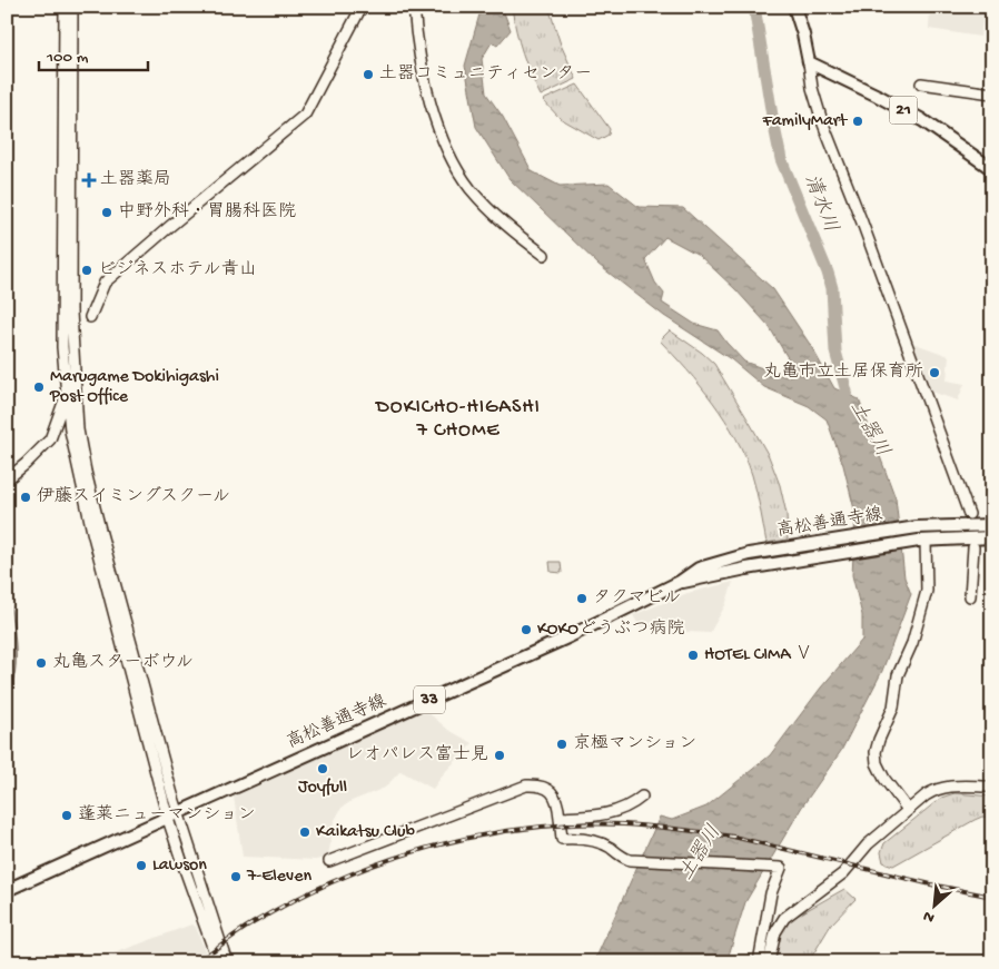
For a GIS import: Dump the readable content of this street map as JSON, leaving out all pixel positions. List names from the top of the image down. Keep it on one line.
{"streets":{"main road":["21","高松善通寺線","33"]},"districts":["DOKICHO-HIGASHI 7 CHOME"],"water":["清水川","土器川"],"places":{"other":["土器コミュニティセンター","FamilyMart","中野外科・胃腸科医院","ビジネスホテル青山","丸亀市立土居保育所","Marugame Dokihigashi Post Office","伊藤スイミングスクール","タクマビル","KOKOどうぶつ病院","HOTEL CIMA Ⅴ","丸亀スターボウル","京極マンション","レオパレス富士見","Joyfull","蓬莱ニューマンション","Kaikatsu Club","Lawson","7-Eleven"],"health":["土器薬局"]},"scale_bar":"100 m","north":"bottom left"}
